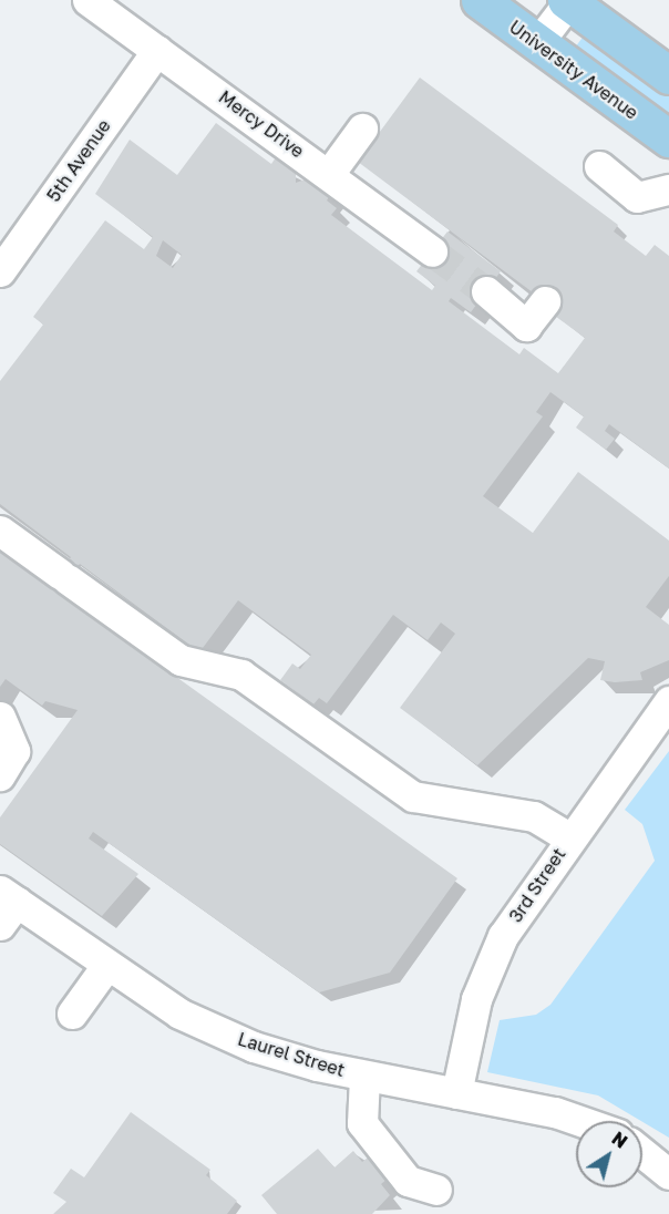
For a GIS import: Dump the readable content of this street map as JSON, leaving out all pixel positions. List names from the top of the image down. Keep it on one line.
{"streets":{"main road":["University Avenue"],"street":["Mercy Drive","5th Avenue","3rd Street","Laurel Street"]},"crossings":[["Mercy Drive","5th Avenue"],["3rd Street","Laurel Street"]],"north":"top right"}
